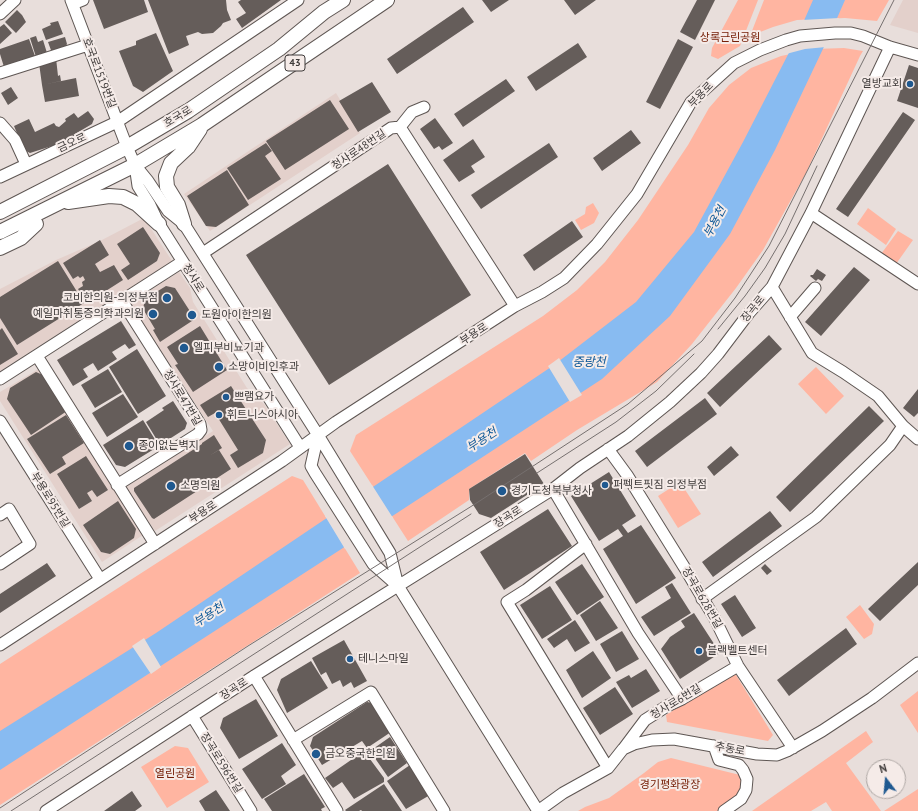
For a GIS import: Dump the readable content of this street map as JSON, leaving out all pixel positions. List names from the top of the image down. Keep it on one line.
{"streets":{"main road":["43","호국로"],"street":["호국로1519번길","부용로","금오로","청사로48번길","청사로","장곡로","청사로47번길","부용로95번길","장곡로628번길","청사로6번길","추동로","장곡로596번길"]},"crossings":[["호국로1519번길","호국로"],["호국로1519번길","금오로"],["호국로1519번길","청사로"],["부용로","청사로48번길"],["부용로","청사로"],["부용로","장곡로"],["부용로","부용로95번길"],["호국로","청사로"],["청사로48번길","청사로"],["청사로","장곡로"],["장곡로","장곡로628번길"],["장곡로","장곡로596번길"],["장곡로628번길","청사로6번길"],["장곡로628번길","추동로"],["청사로6번길","추동로"]],"water":["부용천","중랑천"],"parks":["상록근린공원","열린공원","경기평화광장"],"places":["열방교회","코비한의원-의정부점","예일마취통증의학과의원","도원아이한의원","엘피부비뇨기과","소망이비인후과","쁘램요가","휘트니스아시아","종이없는벽지","퍼펙트핏짐 의정부점","소명의원","경기도청북부청사","블랙벨트센터","테니스마일","금오중국한의원"],"north":"top"}
